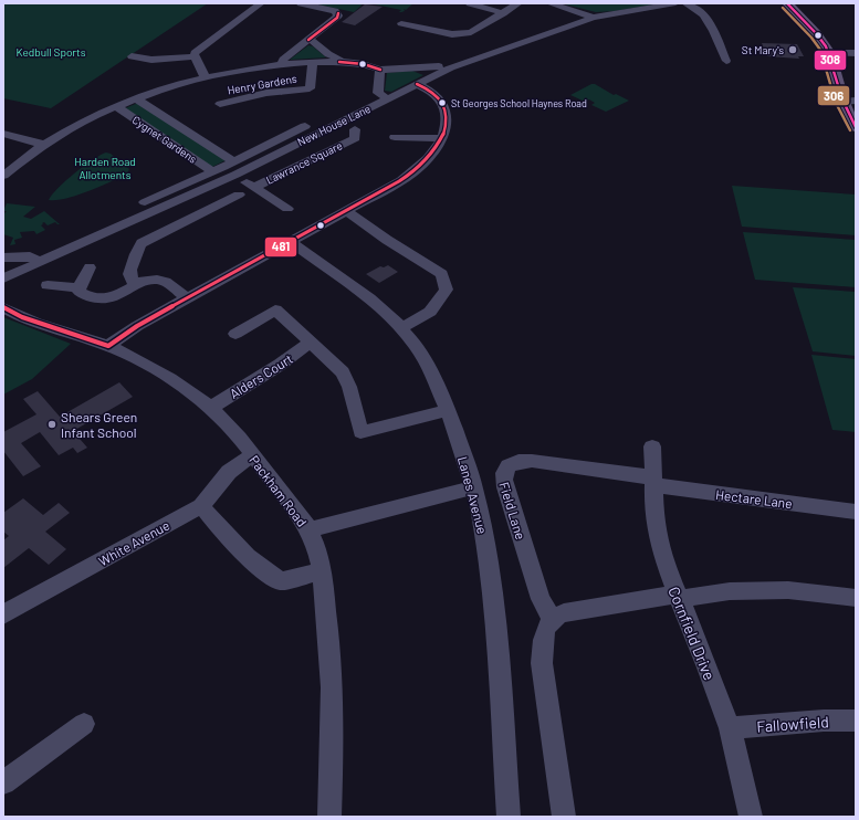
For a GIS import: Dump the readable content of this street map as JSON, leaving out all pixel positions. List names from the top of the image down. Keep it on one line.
{"streets":{"street":["Henry Gardens","New House Lane","Cygnet Gardens","Lawrance Square","Alders Court","Packham Road","Lanes Avenue","Hectare Lane","Field Lane","White Avenue","Cornfield Drive","Fallowfield"]},"crossings":[["New House Lane","Cygnet Gardens"],["New House Lane","Lawrance Square"],["Alders Court","Packham Road"],["Packham Road","White Avenue"],["Hectare Lane","Field Lane"],["Hectare Lane","Cornfield Drive"],["Field Lane","Cornfield Drive"],["Cornfield Drive","Fallowfield"]],"parks":["Kedbull Sports","Harden Road Allotments"],"places":["St Mary's","St Georges School Haynes Road","Shears Green Infant School"],"lines":["transit line 308","transit line 306","transit line 481"]}
